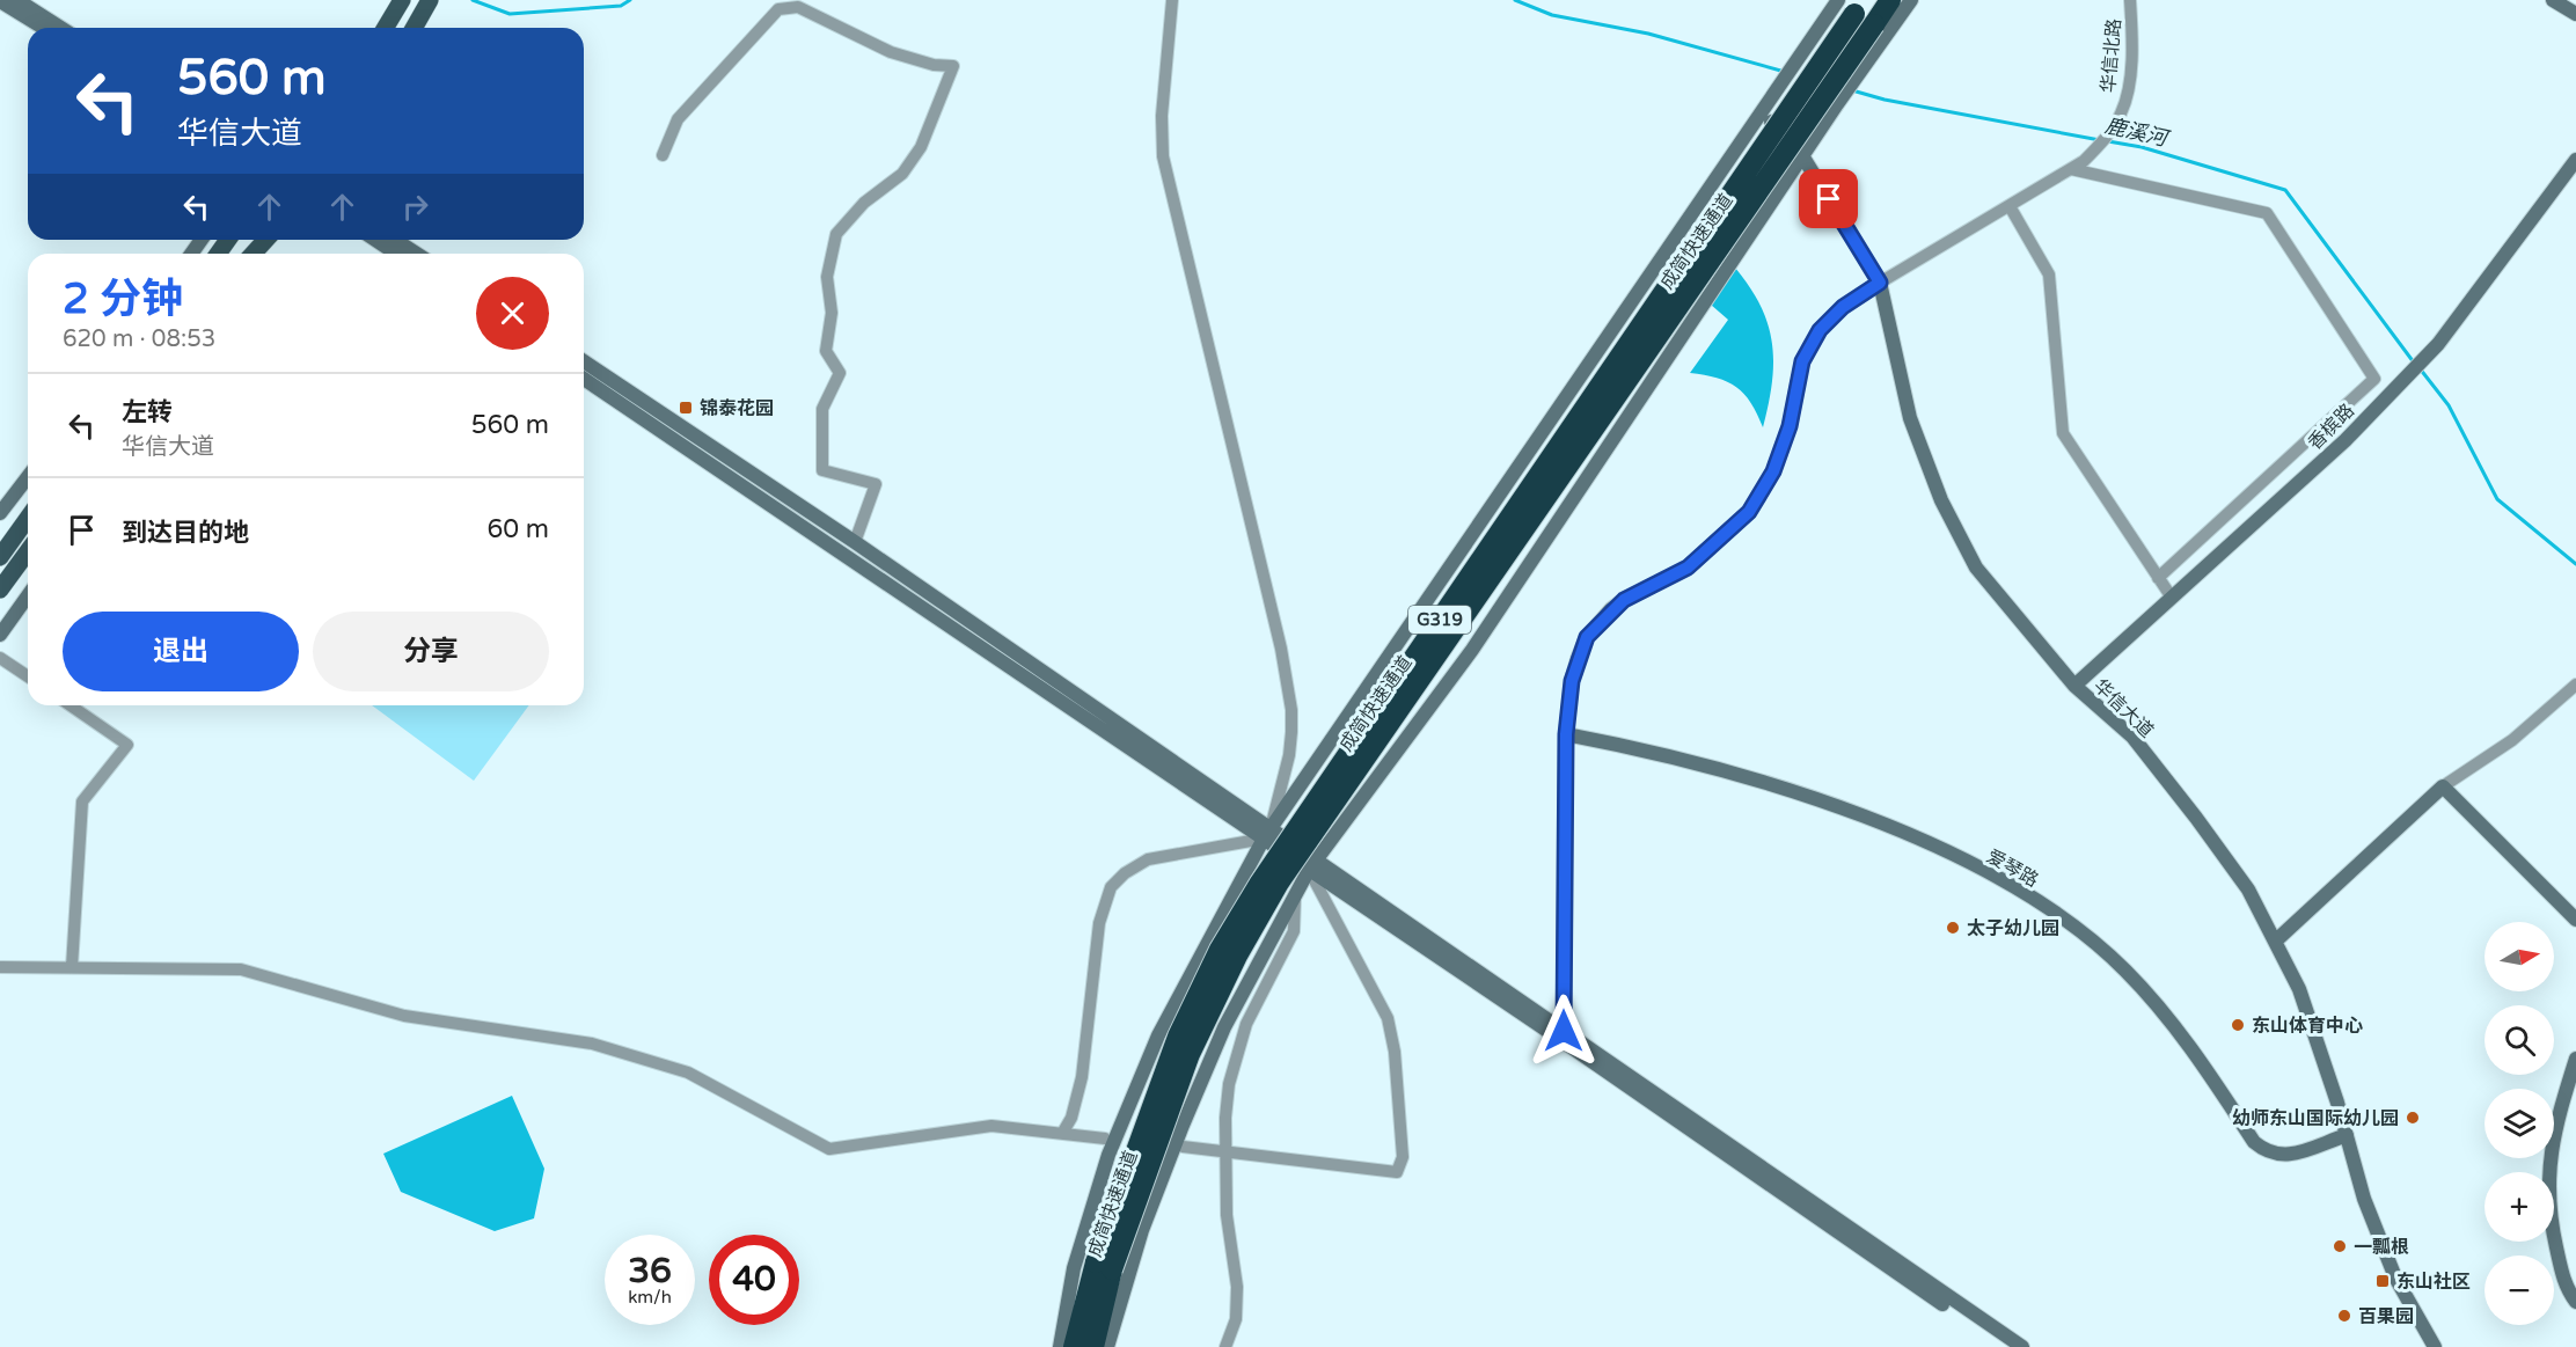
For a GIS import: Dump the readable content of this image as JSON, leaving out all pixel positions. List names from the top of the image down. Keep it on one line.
{"streets":{"highway":["成简快速通道","G319"],"street":["华信北路","香槟路","华信大道","爱琴路"]},"crossings":[["香槟路","华信大道"],["华信大道","爱琴路"]],"water":["鹿溪河"],"places":{"transit":["锦泰花园","东山社区"],"other":["太子幼儿园","东山体育中心","幼师东山国际幼儿园","一瓢根","百果园"]},"north":"right","page":{"turn":["560 m","华信大道"],"heading":["2 分钟","620 m · 08:53"],"list":[{"name":"左转","note":"华信大道","value":"560 m"},{"name":"到达目的地","value":"60 m"}],"buttons":["退出","分享"],"map_buttons":["+","−"],"speed":"36 km/h","limit":"40"}}
